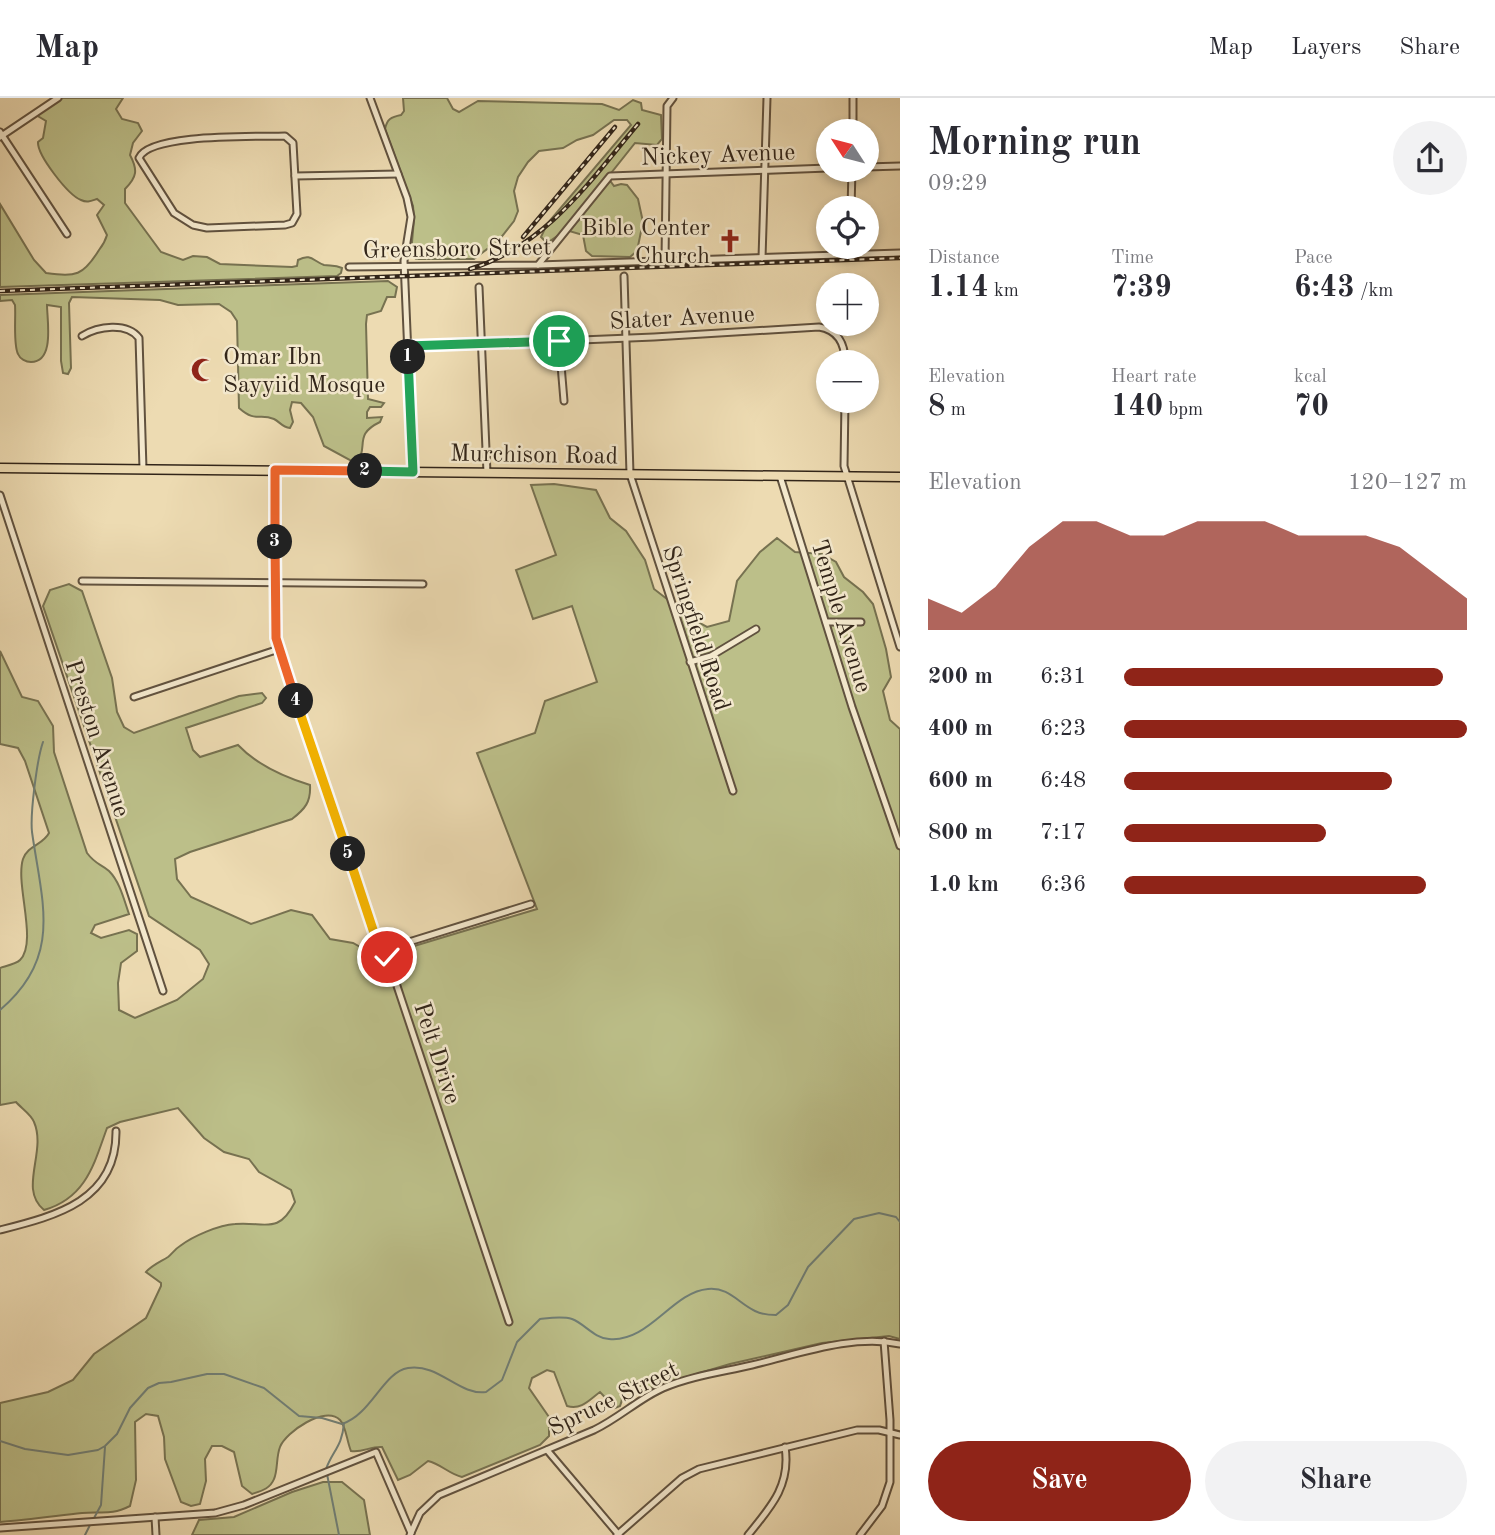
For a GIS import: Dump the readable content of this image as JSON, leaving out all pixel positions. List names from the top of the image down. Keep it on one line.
{"streets":{"main road":["Murchison Road"],"street":["Nickey Avenue","Greensboro Street","Slater Avenue","Temple Avenue","Springfield Road","Preston Avenue","Pelt Drive","Spruce Street"]},"crossings":[["Nickey Avenue","Greensboro Street"],["Slater Avenue","Springfield Road"],["Murchison Road","Temple Avenue"],["Murchison Road","Springfield Road"],["Murchison Road","Pelt Drive"]],"places":{"church":["Bible Center Church"],"mosque":["Omar Ibn Sayyiid Mosque"]},"north":"top left","page":{"header":"Map","nav":["Map","Layers","Share"],"heading":["Morning run","09:29"],"map_buttons":["+","−"],"stats":[["Distance","1.14 km"],["Time","7:39"],["Pace","6:43 /km"],["Elevation","8 m"],["Heart rate","140 bpm"],["kcal","70"]],"pins":["1","2","3","4","5"],"chart":["Elevation","120–127 m"],"list":[{"name":"200 m","note":"6:31"},{"name":"400 m","note":"6:23"},{"name":"600 m","note":"6:48"},{"name":"800 m","note":"7:17"},{"name":"1.0 km","note":"6:36"}],"buttons":["Save","Share"]}}
